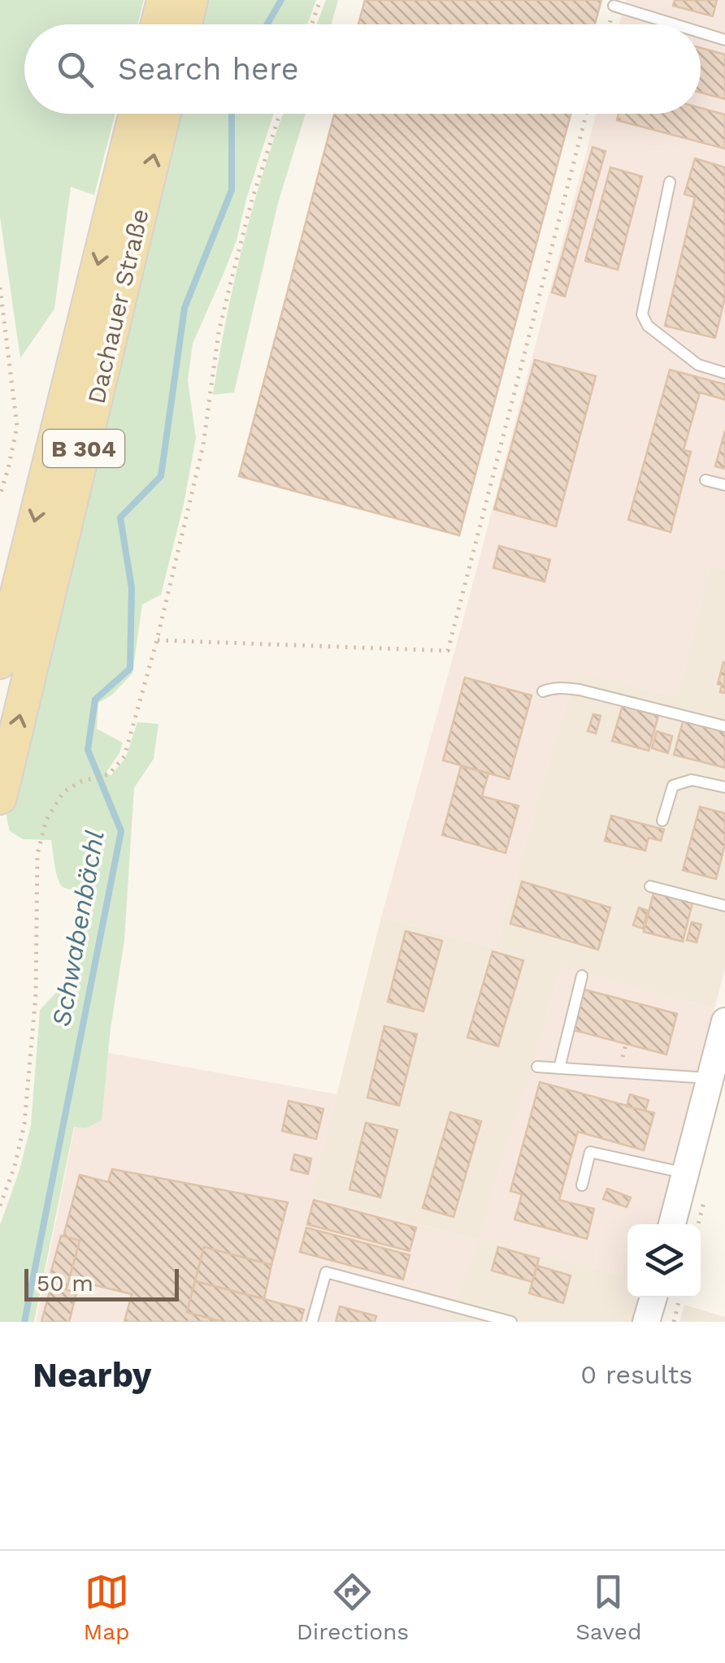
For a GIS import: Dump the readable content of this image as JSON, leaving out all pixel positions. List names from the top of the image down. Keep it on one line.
{"streets":{"main road":["Dachauer Straße","B 304"]},"water":["Schwabenbächl"],"scale_bar":"50 m","page":{"search":"Search here","scale":"50 m","heading":["Nearby","0 results"],"nav":["Map","Directions","Saved"]}}
